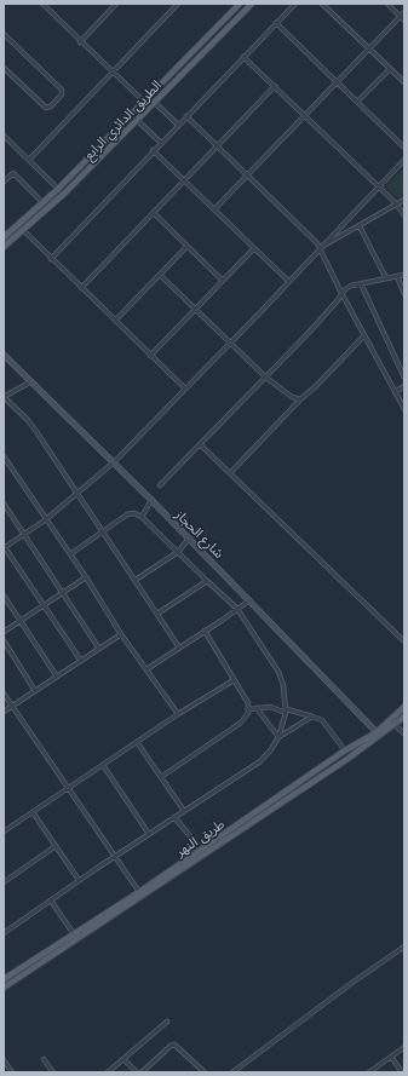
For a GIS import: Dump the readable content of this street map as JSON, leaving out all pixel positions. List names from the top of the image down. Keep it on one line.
{"streets":{"main road":["الطريق الدائري الرابع","شارع الحجاز","طريق النهر"]},"crossings":[["شارع الحجاز","طريق النهر"]]}
